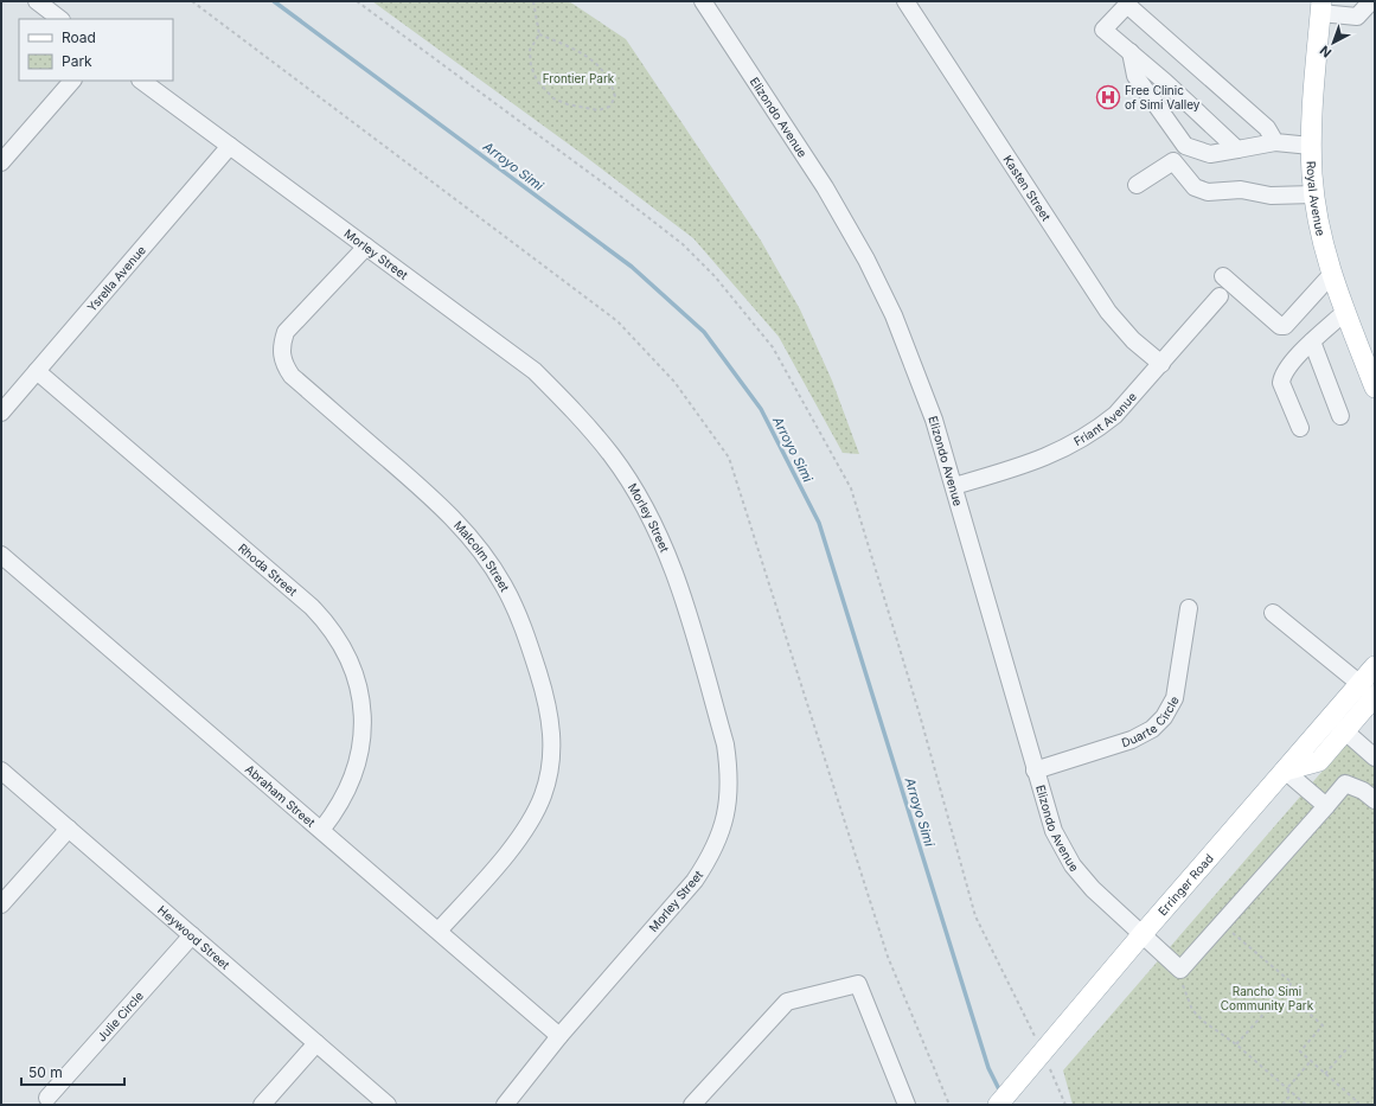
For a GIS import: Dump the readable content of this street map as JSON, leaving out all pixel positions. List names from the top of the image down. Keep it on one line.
{"streets":{"main road":["Royal Avenue","Erringer Road"],"street":["Elizondo Avenue","Kasten Street","Morley Street","Ysrella Avenue","Friant Avenue","Malcolm Street","Rhoda Street","Duarte Circle","Abraham Street","Heywood Street","Julie Circle"]},"crossings":[["Elizondo Avenue","Friant Avenue"],["Elizondo Avenue","Duarte Circle"],["Elizondo Avenue","Erringer Road"],["Kasten Street","Friant Avenue"],["Morley Street","Ysrella Avenue"],["Morley Street","Malcolm Street"],["Morley Street","Abraham Street"],["Ysrella Avenue","Rhoda Street"],["Malcolm Street","Abraham Street"],["Rhoda Street","Abraham Street"],["Heywood Street","Julie Circle"]],"water":["Arroyo Simi"],"parks":["Frontier Park","Rancho Simi Community Park"],"places":{"hospital":["Free Clinic of Simi Valley"]},"legend":["Road","Park"],"scale_bar":"50 m","north":"bottom left"}
